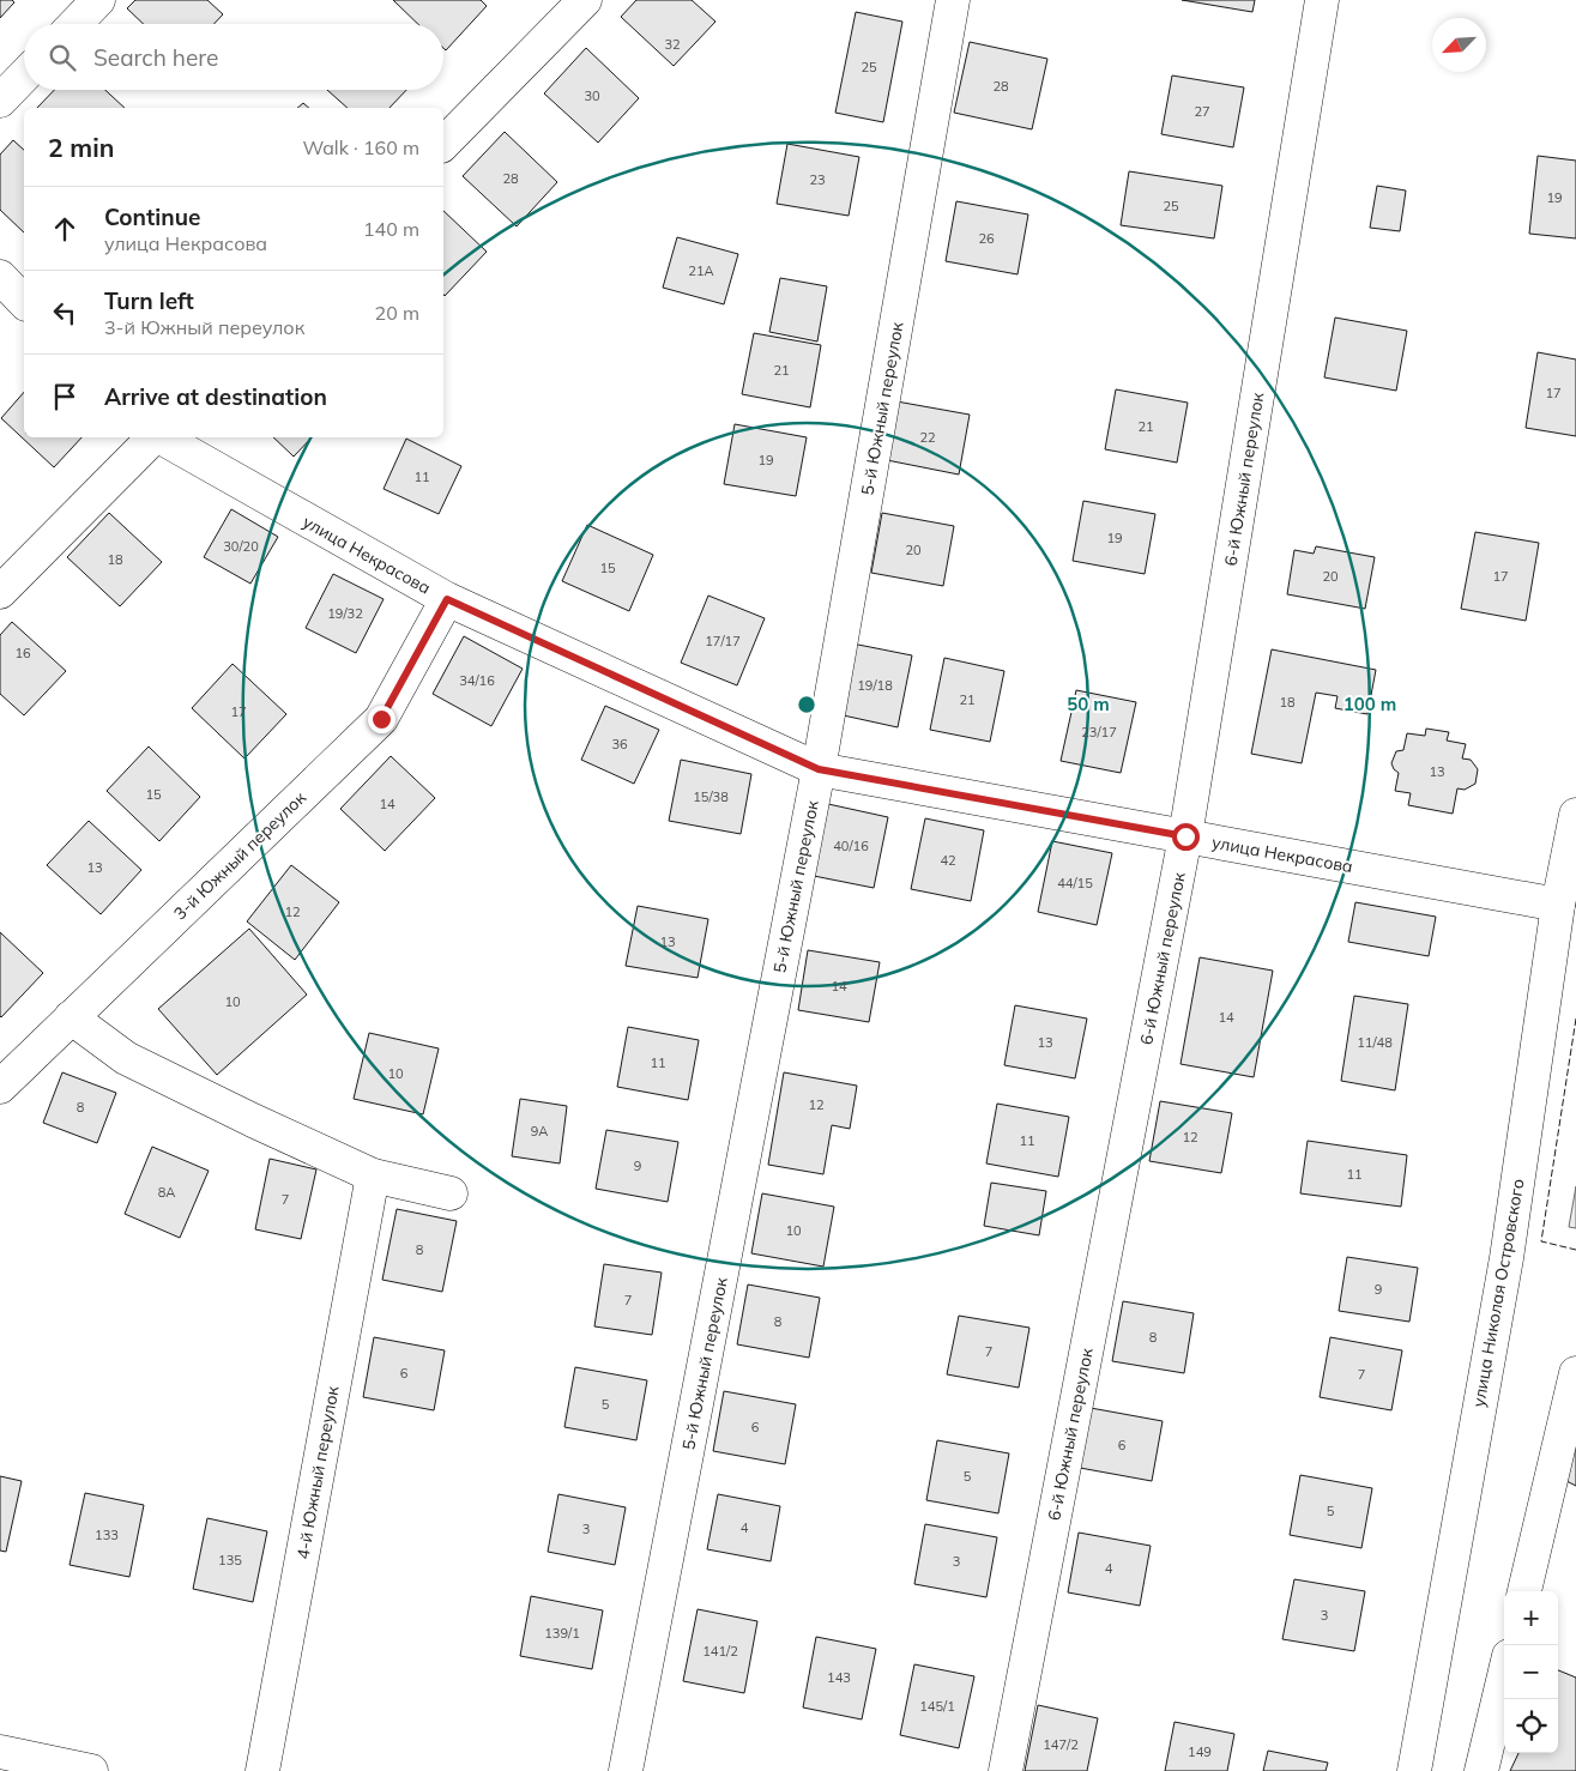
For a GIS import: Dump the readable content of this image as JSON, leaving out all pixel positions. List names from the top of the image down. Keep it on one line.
{"streets":{"street":["5-й Южный переулок","6-й Южный переулок","улица Некрасова","3-й Южный переулок","улица Николая Островского","4-й Южный переулок"]},"crossings":[["5-й Южный переулок","улица Некрасова"],["6-й Южный переулок","улица Некрасова"],["улица Некрасова","3-й Южный переулок"],["улица Некрасова","улица Николая Островского"]],"house_numbers":["32","25","28","30","27","28","23","19","25","26","21А","21","17","21","22","19","11","19","30/20","20","18","15","20","17","19/32","17/17","16","34/16","19/18","21","18","17","23/17","36","13","15","15/38","14","40/16","42","13","44/15","12","13","14","10","14","13","11/48","11","10","12","8","9А","12","11","9","11","8А","7","10","8","9","7","8","8","7","6","7","5","6","6","5","5","4","3","133","135","3","4","3","139/1","141/2","143","145/1","147/2","149"],"north":"bottom left","page":{"search":"Search here","heading":["2 min","Walk · 160 m"],"list":[["Continue","улица Некрасова","140 m"],["Turn left","3-й Южный переулок","20 m"],"Arrive at destination"],"map_buttons":["+","−"]},"rings":["50 m","100 m"]}
